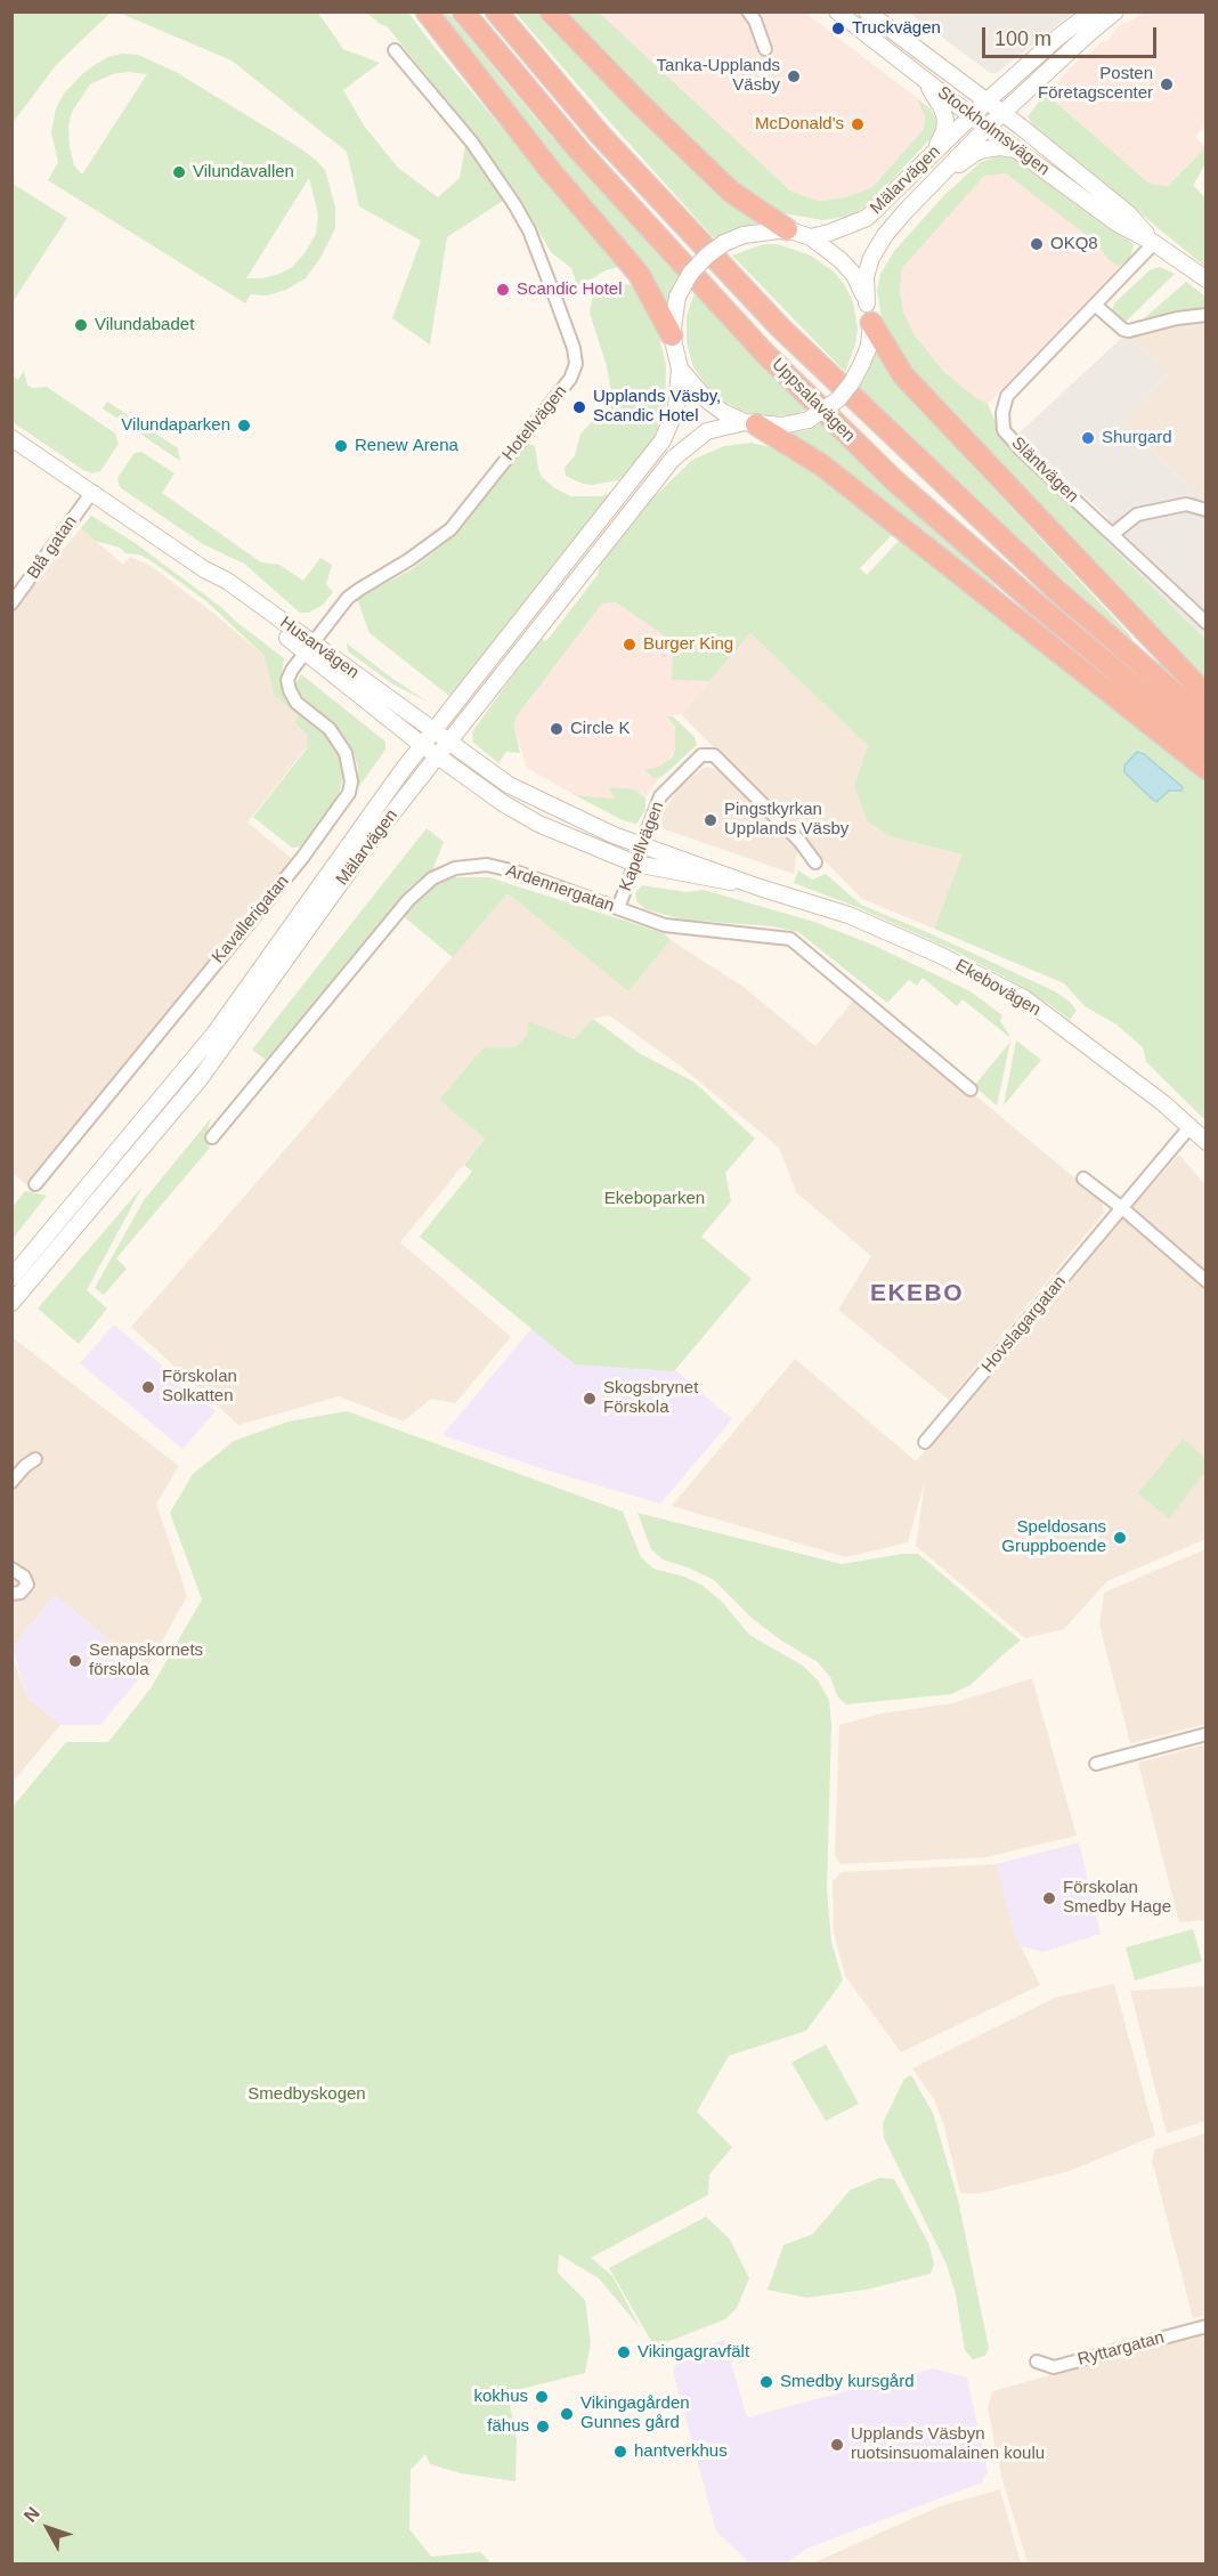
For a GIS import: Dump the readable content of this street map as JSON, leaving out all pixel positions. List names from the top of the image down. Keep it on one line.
{"streets":{"highway":["Uppsalavägen"],"main road":["Stockholmsvägen","Mälarvägen","Husarvägen","Ekebovägen"],"street":["Hotellvägen","Släntvägen","Blå gatan","Kapellvägen","Ardennergatan","Kavallerigatan","Hovslagargatan","Ryttargatan"]},"crossings":[["Stockholmsvägen","Mälarvägen"],["Stockholmsvägen","Släntvägen"],["Mälarvägen","Husarvägen"],["Mälarvägen","Ekebovägen"],["Hotellvägen","Husarvägen"],["Hotellvägen","Kavallerigatan"],["Blå gatan","Husarvägen"],["Husarvägen","Kavallerigatan"],["Husarvägen","Ekebovägen"],["Kapellvägen","Ardennergatan"],["Kapellvägen","Ekebovägen"],["Ekebovägen","Hovslagargatan"]],"districts":["EKEBO"],"parks":["Ekeboparken","Smedbyskogen"],"places":["Truckvägen","Tanka-Upplands Väsby","Posten Företagscenter","McDonald's","Vilundavallen","OKQ8","Scandic Hotel","Vilundabadet","Upplands Väsby, Scandic Hotel","Vilundaparken","Shurgard","Renew Arena","Burger King","Circle K","Pingstkyrkan Upplands Väsby","Förskolan Solkatten","Skogsbrynet Förskola","Speldosans Gruppboende","Senapskornets förskola","Förskolan Smedby Hage","Vikingagravfält","Smedby kursgård","kokhus","Vikingagården Gunnes gård","fähus","Upplands Väsbyn ruotsinsuomalainen koulu","hantverkhus"],"scale_bar":"100 m","north":"top left"}
